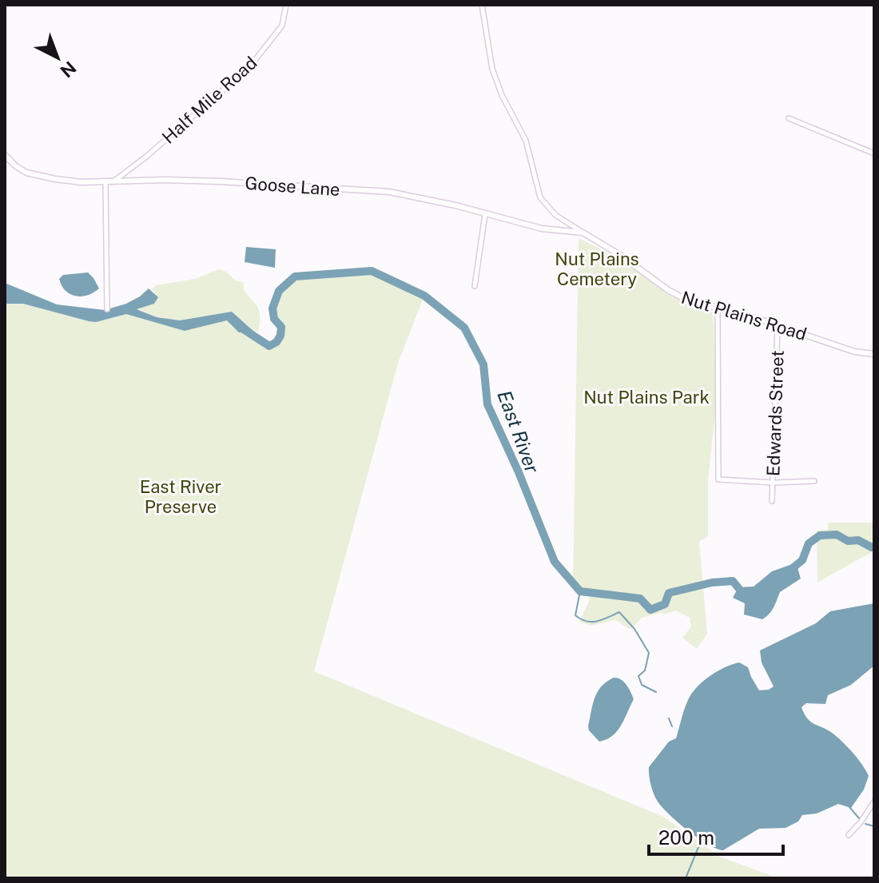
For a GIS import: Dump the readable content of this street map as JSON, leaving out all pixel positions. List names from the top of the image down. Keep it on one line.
{"streets":{"street":["Half Mile Road","Goose Lane","Nut Plains Road","Edwards Street"]},"crossings":[["Half Mile Road","Goose Lane"],["Goose Lane","Nut Plains Road"],["Nut Plains Road","Edwards Street"]],"water":["East River"],"parks":["Nut Plains Cemetery","Nut Plains Park","East River Preserve"],"scale_bar":"200 m","north":"bottom right"}
